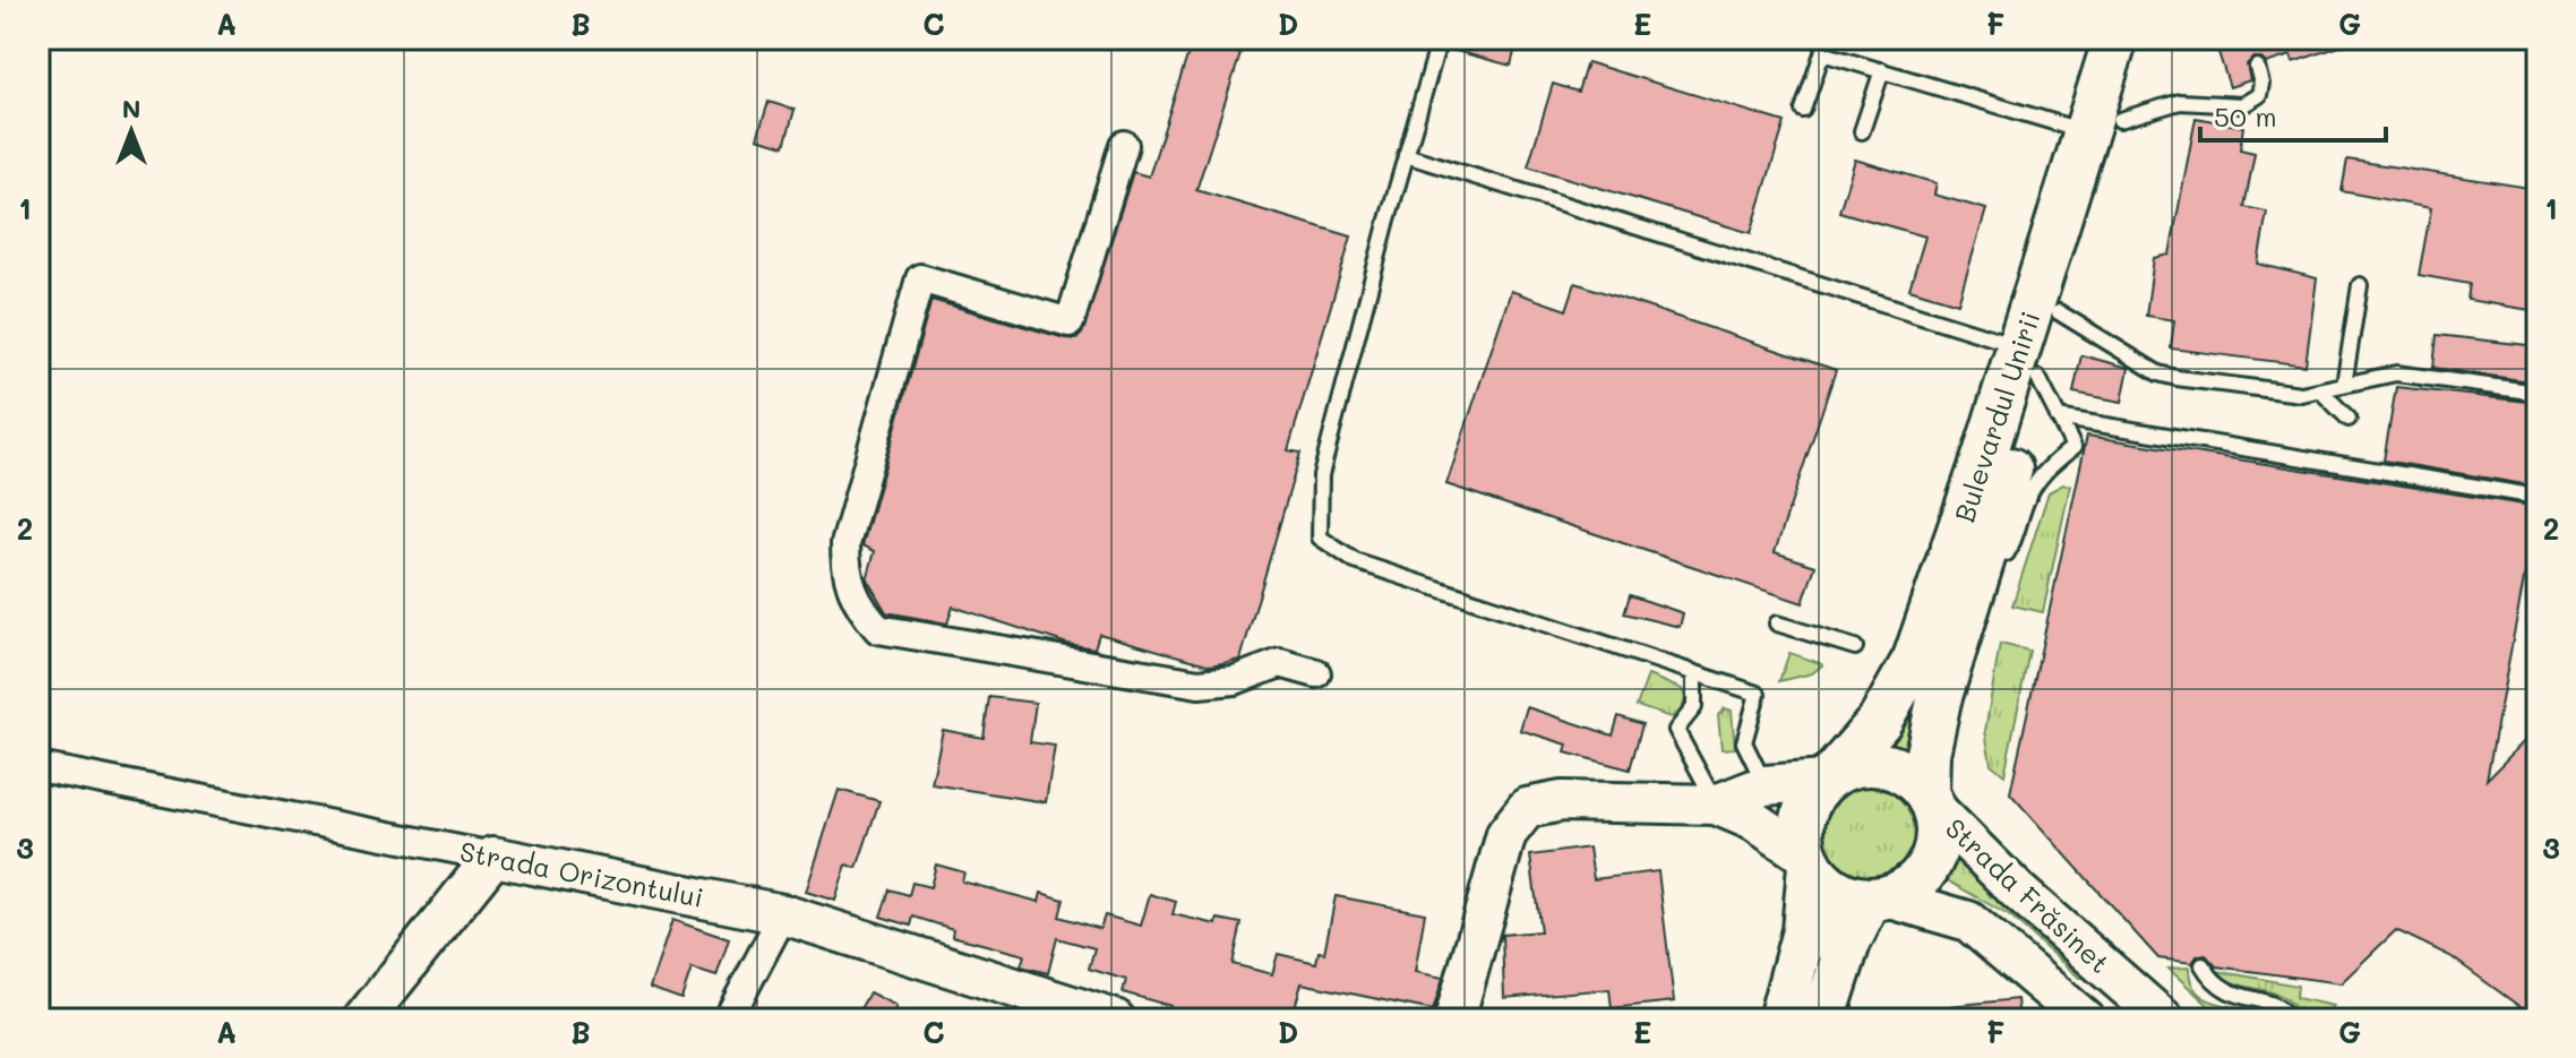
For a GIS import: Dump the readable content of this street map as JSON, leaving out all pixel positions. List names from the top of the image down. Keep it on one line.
{"streets":{"main road":["Bulevardul Unirii"],"street":["Strada Orizontului","Strada Frăsinet"]},"crossings":[["Bulevardul Unirii","Strada Frăsinet"]],"scale_bar":"50 m","north":"top","grid":{"columns":["A","B","C","D","E","F","G"],"rows":["1","2","3"]}}
